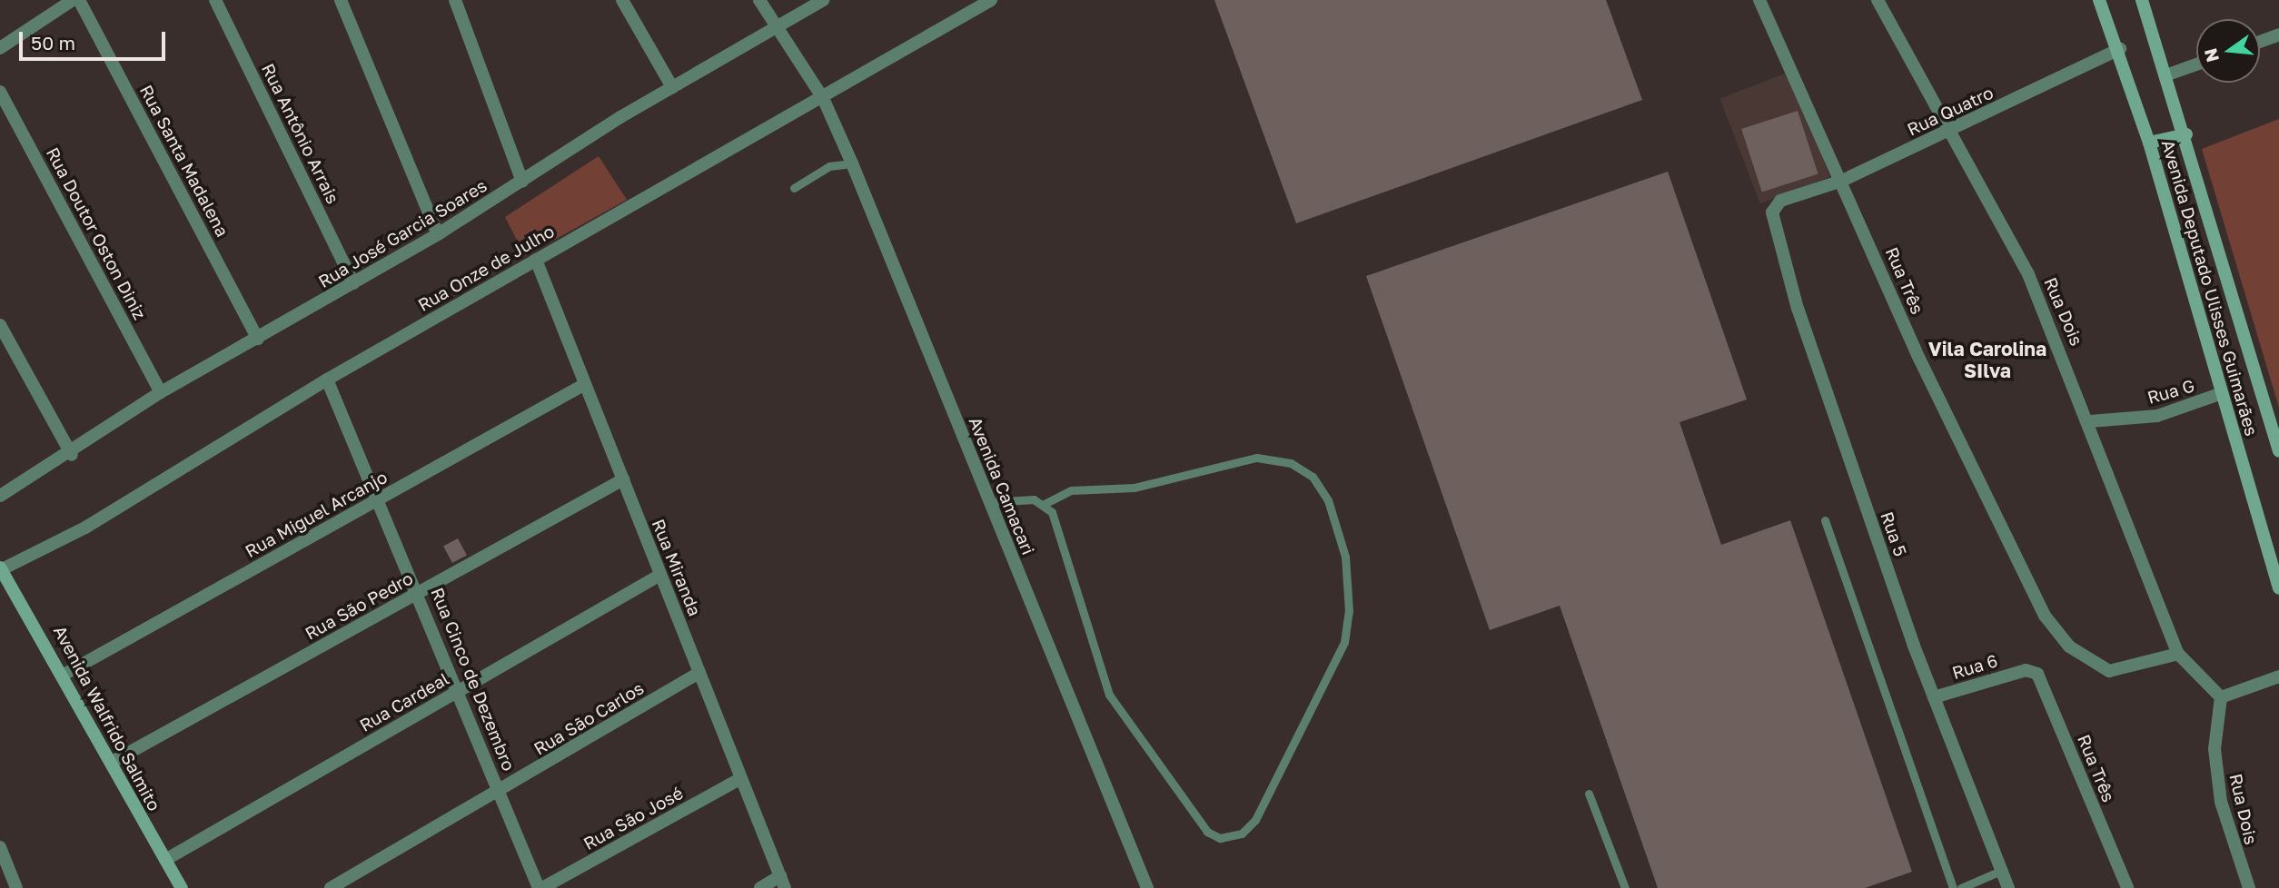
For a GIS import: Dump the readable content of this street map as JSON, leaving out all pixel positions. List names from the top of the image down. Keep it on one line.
{"streets":{"street":["Rua Quatro","Rua Antônio Arrais","Rua Santa Madalena","Rua Doutor Oston Diniz","Rua José Garcia Soares","Rua Onze de Julho","Rua Três","Avenida Deputado Ulisses Guimarães","Rua Dois","Rua G","Avenida Camacari","Rua Miguel Arcanjo","Rua 5","Rua Miranda","Rua São Pedro","Rua 6","Rua Cinco de Dezembro","Rua Cardeal","Avenida Walfrido Salmito","Rua São Carlos","Rua São José"]},"crossings":[["Rua Quatro","Rua Três"],["Rua Quatro","Avenida Deputado Ulisses Guimarães"],["Rua Quatro","Rua Dois"],["Rua Quatro","Rua 5"],["Rua Antônio Arrais","Rua José Garcia Soares"],["Rua Santa Madalena","Rua José Garcia Soares"],["Rua Doutor Oston Diniz","Rua José Garcia Soares"],["Rua José Garcia Soares","Avenida Camacari"],["Rua Onze de Julho","Avenida Camacari"],["Rua Onze de Julho","Rua Miranda"],["Rua Onze de Julho","Rua Cinco de Dezembro"],["Rua Onze de Julho","Avenida Walfrido Salmito"],["Rua Três","Rua Dois"],["Rua Três","Rua 6"],["Avenida Deputado Ulisses Guimarães","Rua G"],["Rua Dois","Rua G"],["Rua Miguel Arcanjo","Rua Miranda"],["Rua Miguel Arcanjo","Rua Cinco de Dezembro"],["Rua Miguel Arcanjo","Avenida Walfrido Salmito"],["Rua 5","Rua 6"],["Rua Miranda","Rua São Pedro"],["Rua Miranda","Rua Cardeal"],["Rua Miranda","Rua São Carlos"],["Rua Miranda","Rua São José"],["Rua São Pedro","Rua Cinco de Dezembro"],["Rua São Pedro","Avenida Walfrido Salmito"],["Rua Cinco de Dezembro","Rua Cardeal"],["Rua Cinco de Dezembro","Rua São Carlos"],["Rua Cinco de Dezembro","Rua São José"],["Rua Cardeal","Avenida Walfrido Salmito"]],"districts":["Vila Carolina SIlva"],"scale_bar":"50 m","north":"left"}
